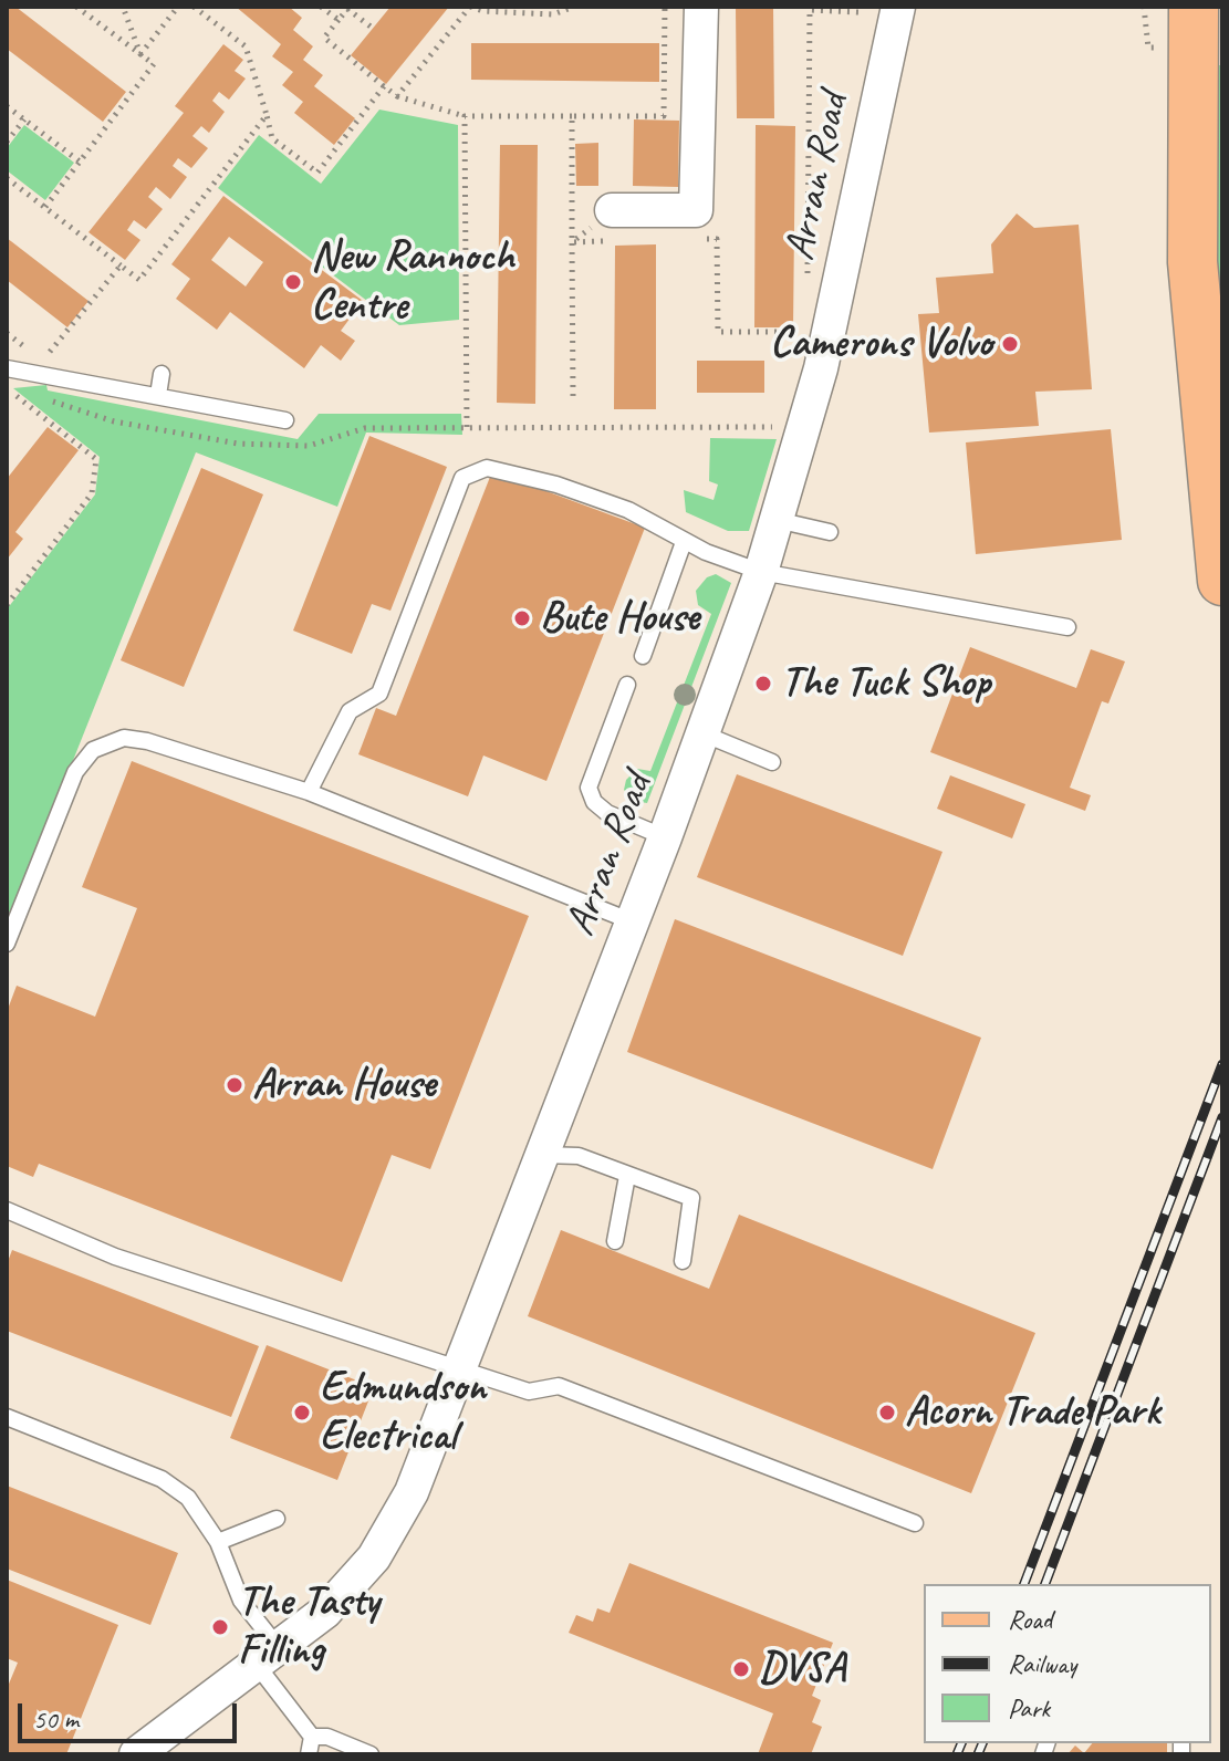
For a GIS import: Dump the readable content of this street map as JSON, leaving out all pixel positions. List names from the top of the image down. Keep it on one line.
{"streets":{"street":["Arran Road"]},"places":["New Rannoch Centre","Camerons Volvo","Bute House","The Tuck Shop","Arran House","Edmundson Electrical","Acorn Trade Park","The Tasty Filling","DVSA"],"legend":["Road","Railway","Park"],"scale_bar":"50 m"}
